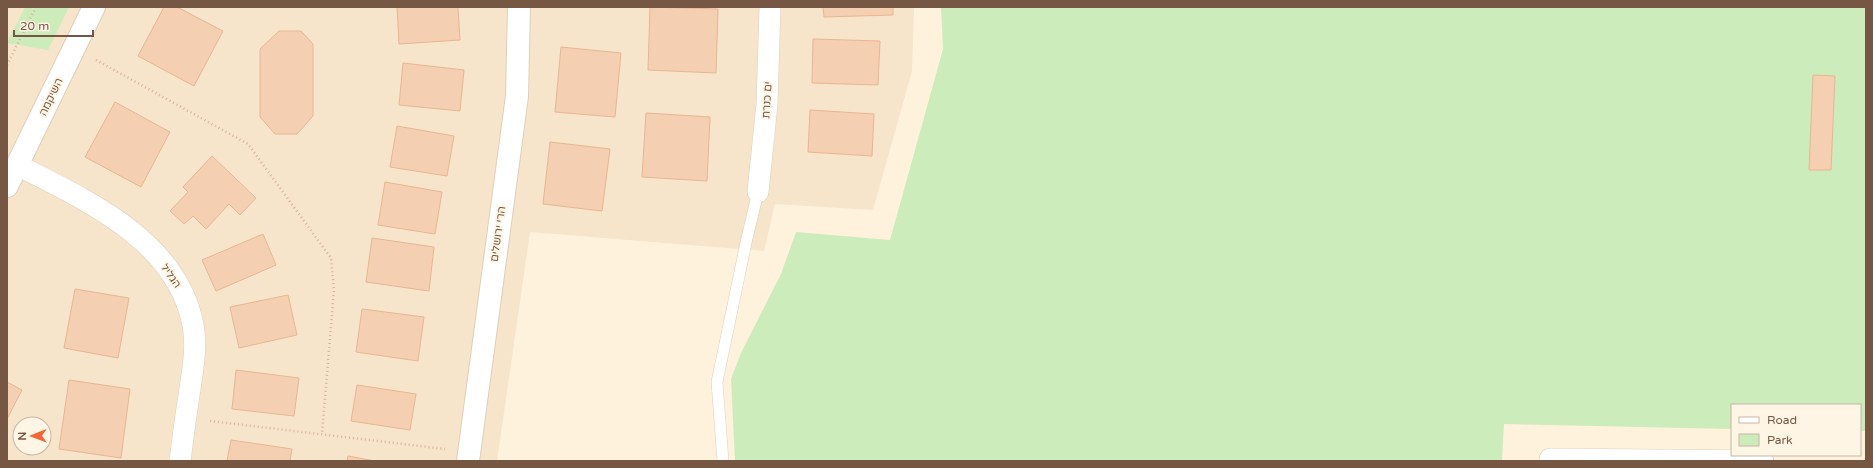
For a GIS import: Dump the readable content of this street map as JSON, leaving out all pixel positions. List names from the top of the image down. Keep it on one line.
{"streets":{"street":["השיקמה","ים כנרת","הרי ירושלים","הגליל"]},"crossings":[["השיקמה","הגליל"]],"legend":["Road","Park"],"scale_bar":"20 m","north":"left"}
